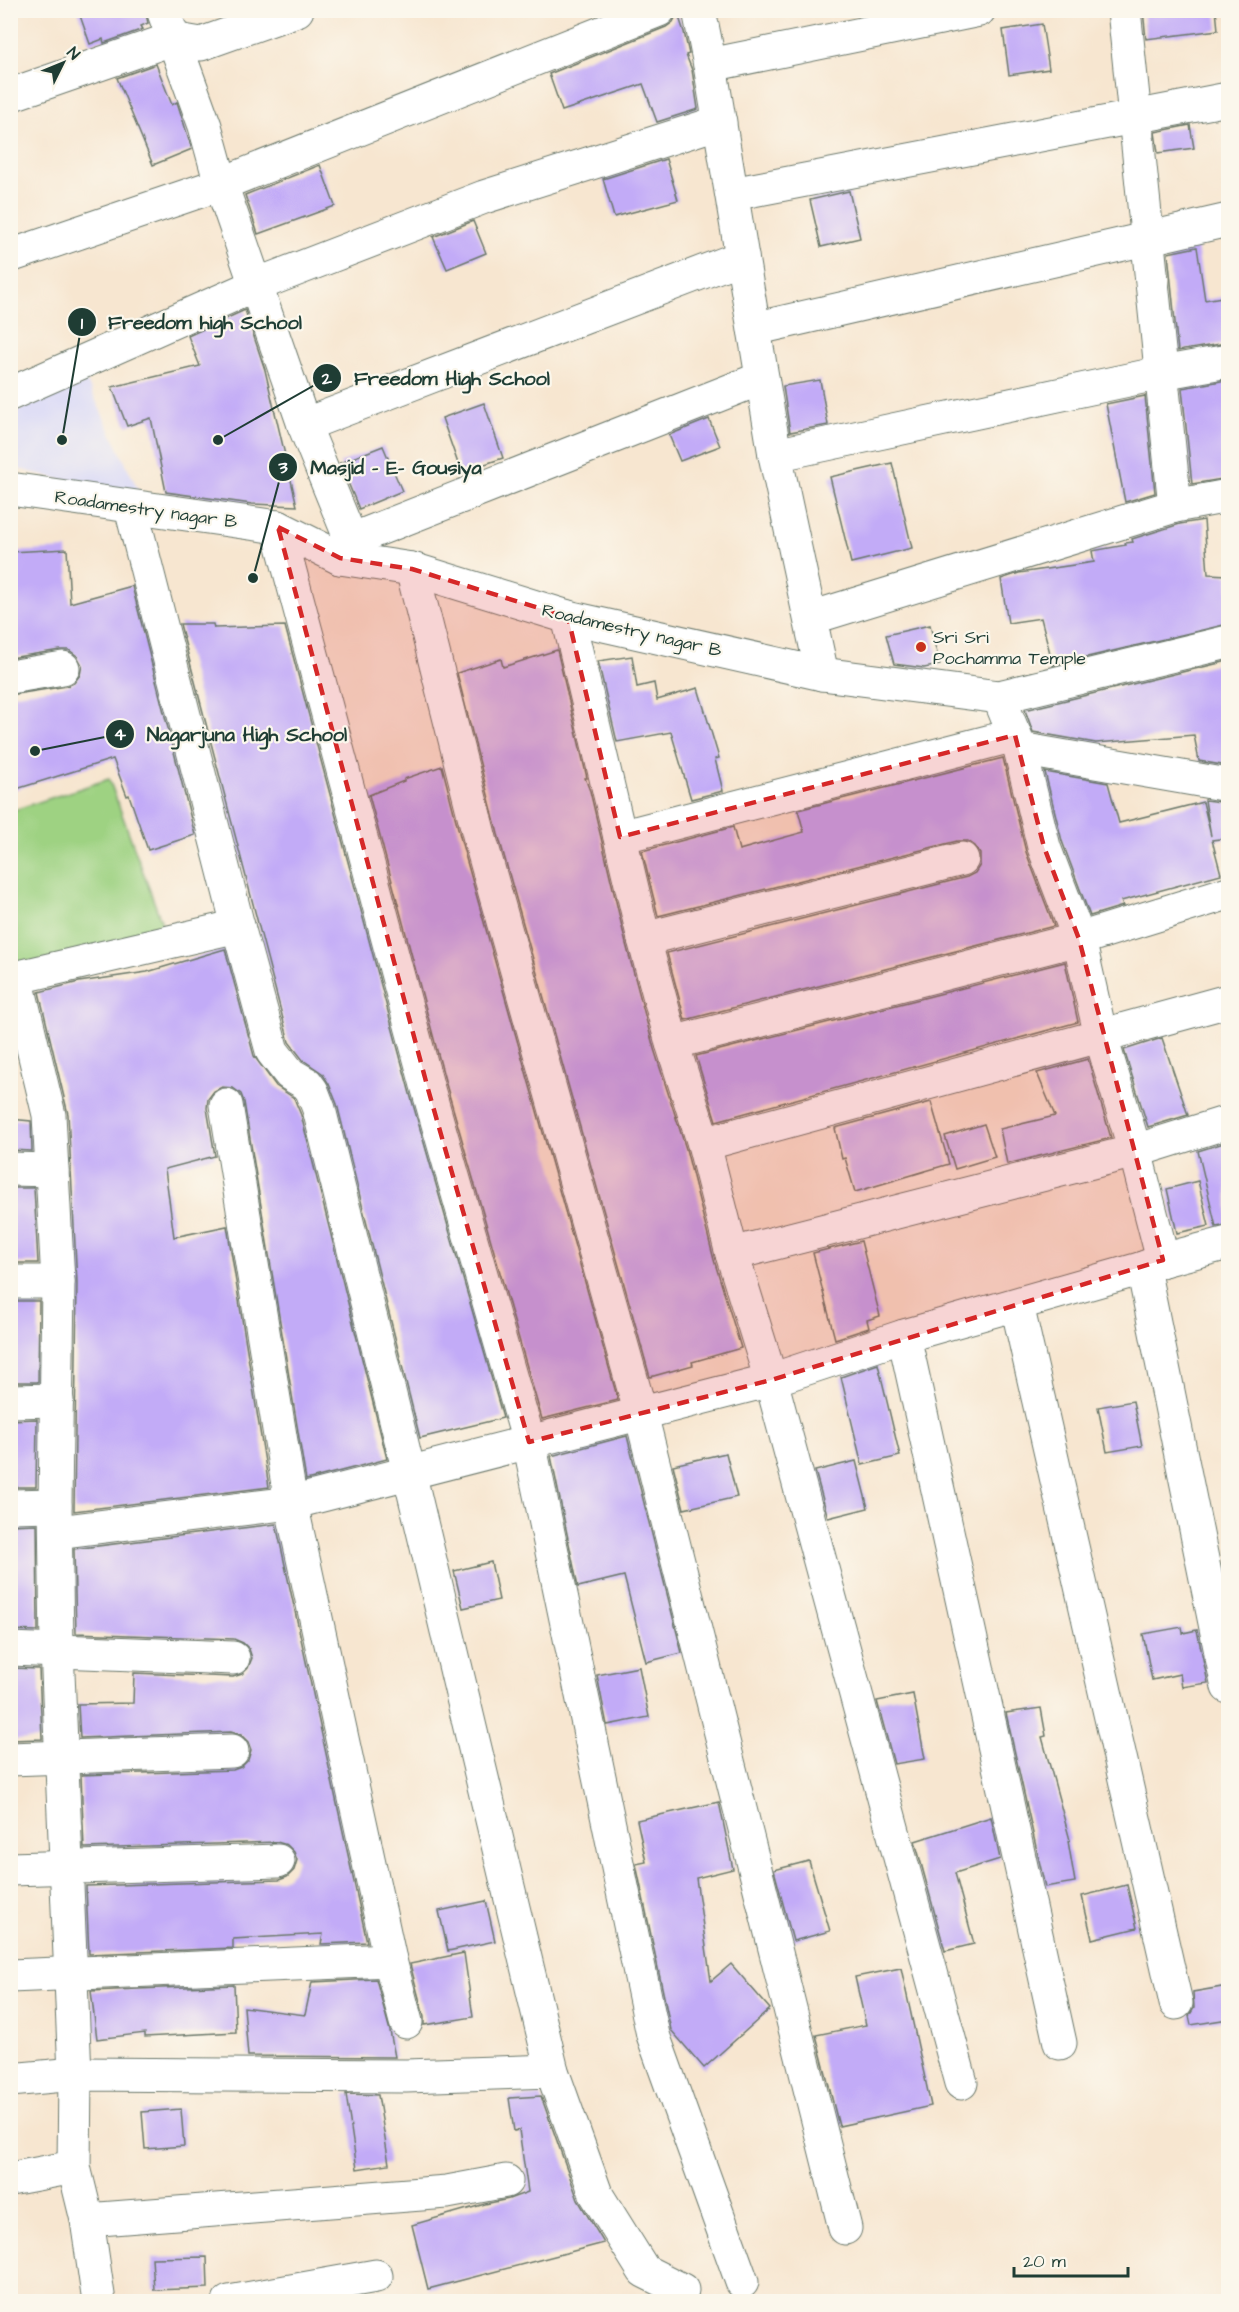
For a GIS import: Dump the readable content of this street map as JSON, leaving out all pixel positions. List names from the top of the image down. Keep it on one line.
{"streets":{"street":["Roadamestry nagar B"]},"places":["Freedom high School","Freedom High School","Masjid - E- Gousiya","Sri Sri Pochamma Temple","Nagarjuna High School"],"scale_bar":"20 m","north":"top right"}
